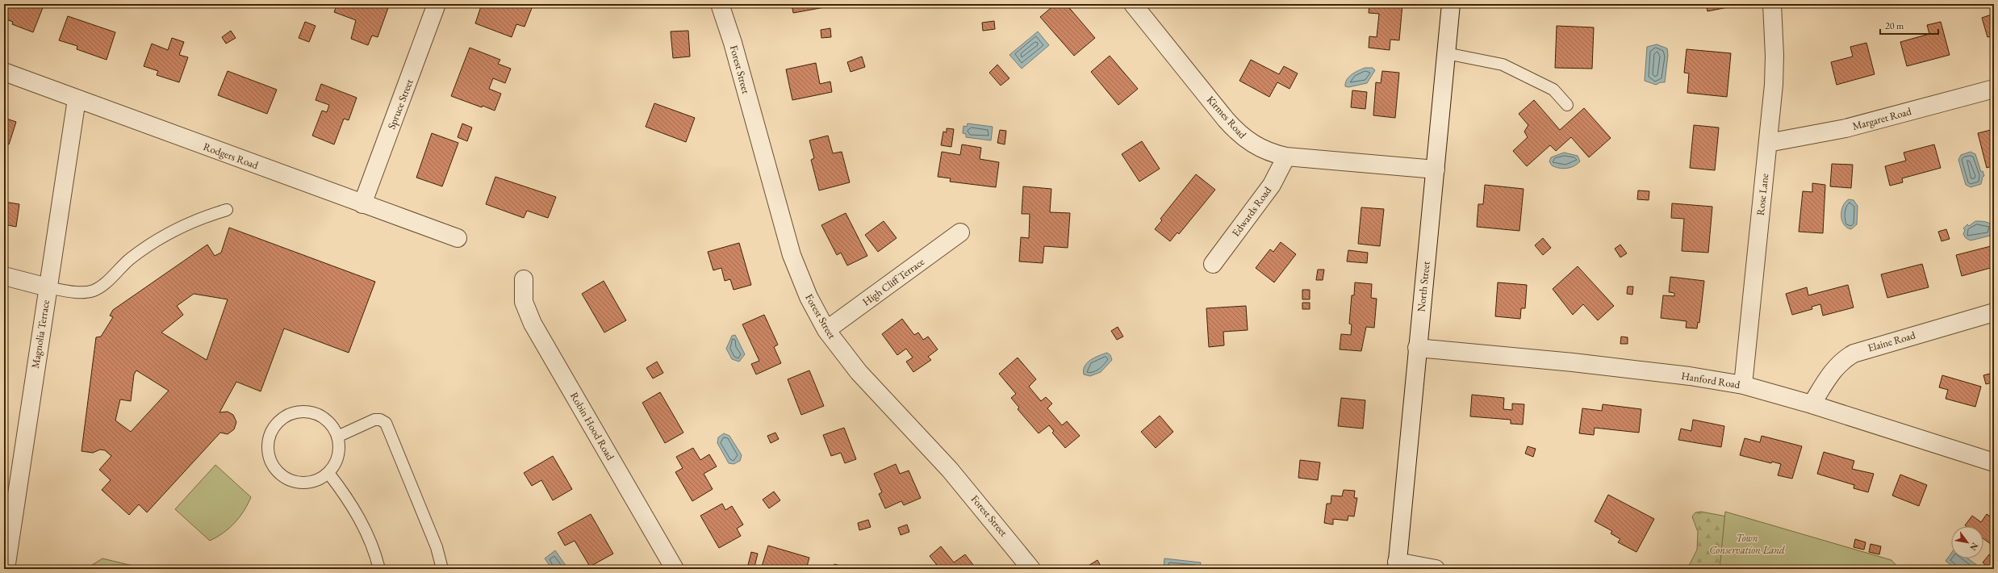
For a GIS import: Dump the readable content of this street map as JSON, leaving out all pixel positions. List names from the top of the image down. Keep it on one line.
{"streets":{"street":["Forest Street","Spruce Street","Kirmes Road","Margaret Road","Rodgers Road","Rose Lane","Edwards Road","High Cliff Terrace","North Street","Magnolia Terrace","Elaine Road","Hanford Road","Robin Hood Road"]},"crossings":[["Forest Street","High Cliff Terrace"],["Spruce Street","Rodgers Road"],["Kirmes Road","Edwards Road"],["Kirmes Road","North Street"],["Margaret Road","Rose Lane"],["Rodgers Road","Magnolia Terrace"],["Rose Lane","Hanford Road"],["North Street","Hanford Road"],["Elaine Road","Hanford Road"]],"parks":["Town Conservation Land"],"scale_bar":"20 m","north":"bottom right"}
